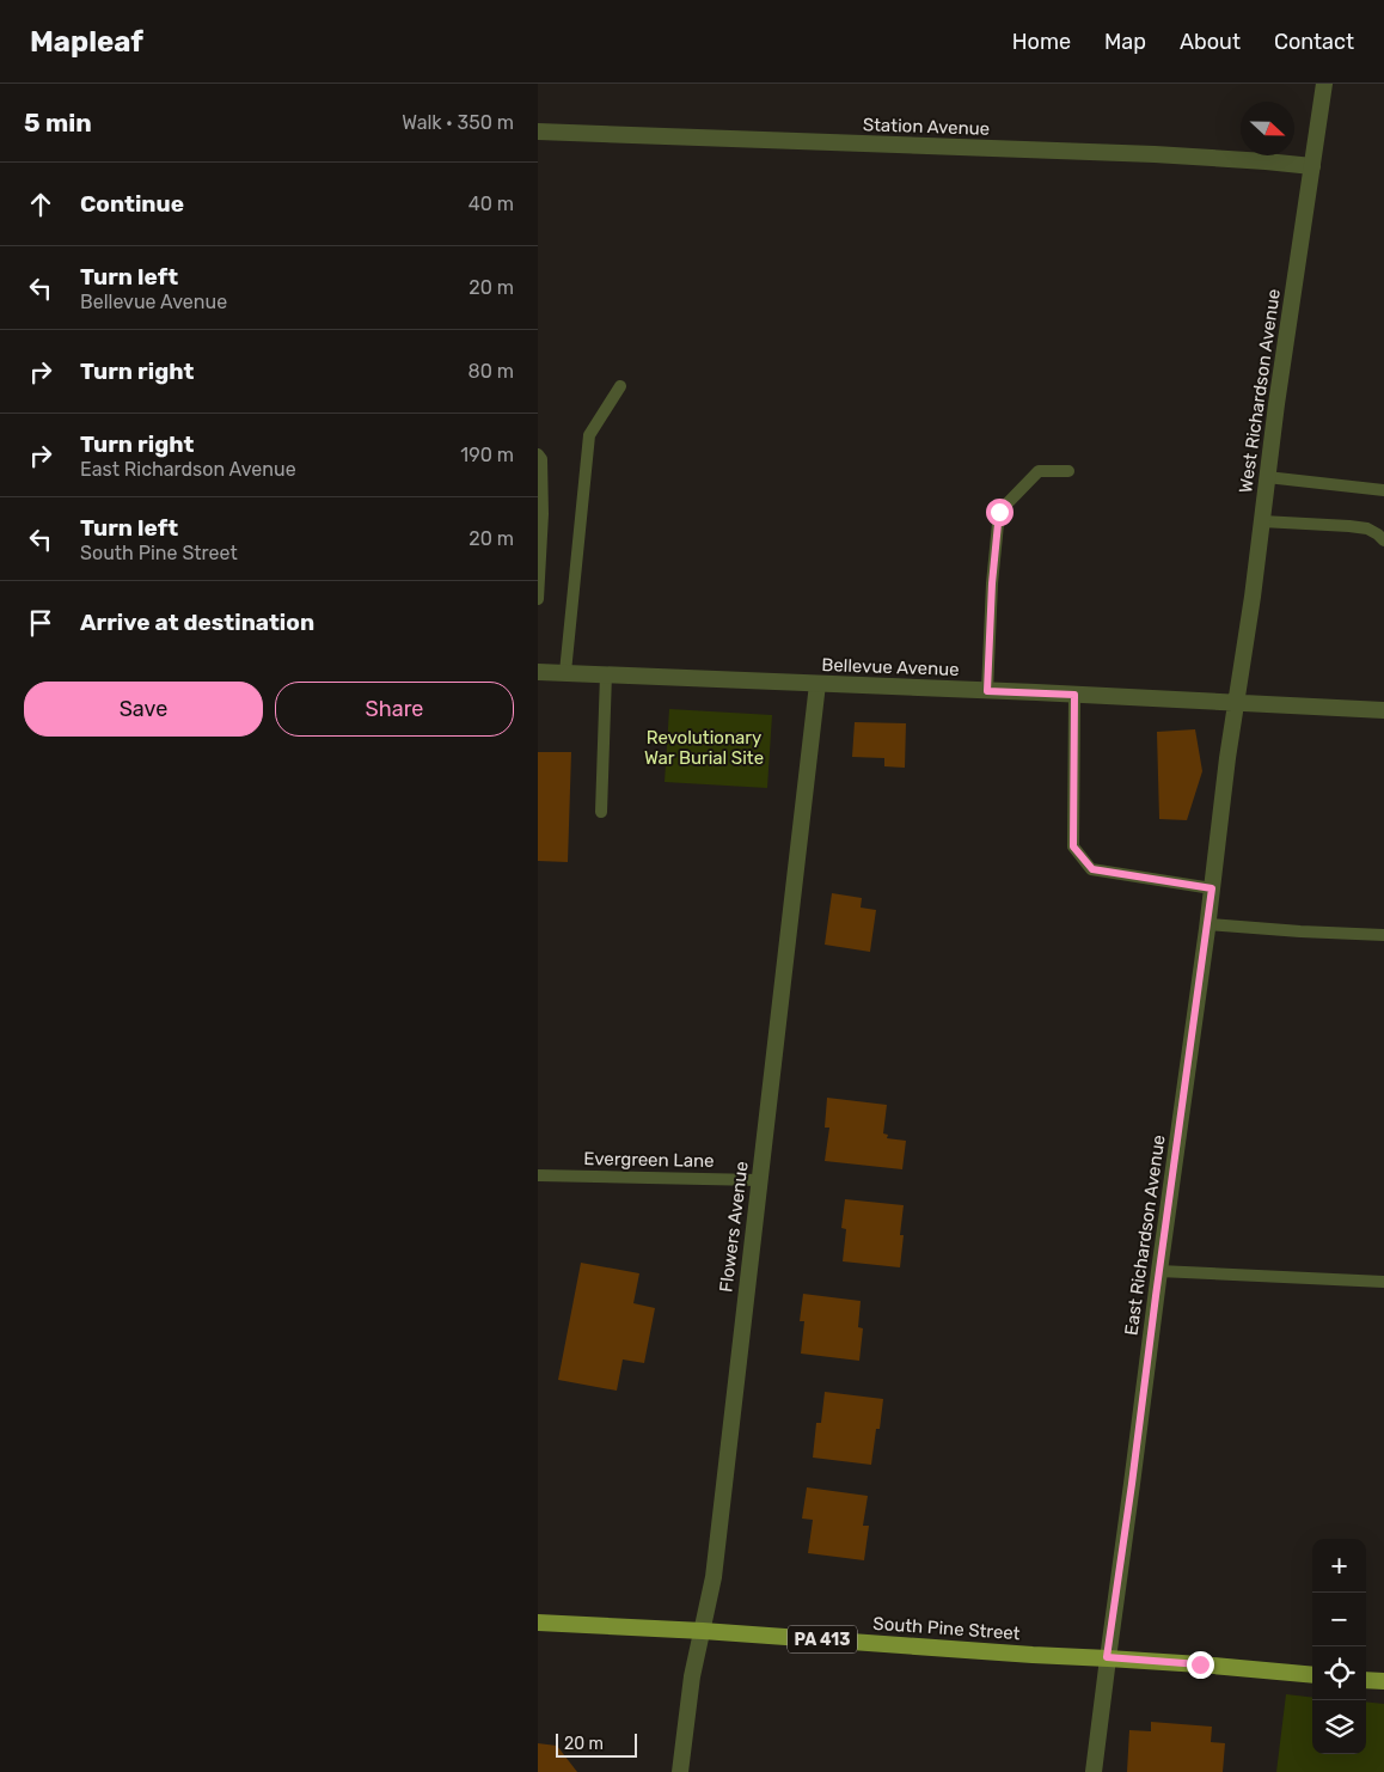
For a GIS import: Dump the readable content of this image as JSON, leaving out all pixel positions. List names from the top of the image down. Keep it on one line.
{"streets":{"main road":["South Pine Street","PA 413"],"street":["Station Avenue","West Richardson Avenue","Bellevue Avenue","Flowers Avenue","East Richardson Avenue"],"lane":["Evergreen Lane"]},"crossings":[["Station Avenue","West Richardson Avenue"],["West Richardson Avenue","Bellevue Avenue"],["West Richardson Avenue","East Richardson Avenue"],["Bellevue Avenue","Flowers Avenue"],["Bellevue Avenue","East Richardson Avenue"],["Evergreen Lane","Flowers Avenue"],["Flowers Avenue","South Pine Street"],["East Richardson Avenue","South Pine Street"]],"parks":["Revolutionary War Burial Site"],"scale_bar":"20 m","north":"right","page":{"header":"Mapleaf","nav":["Home","Map","About","Contact"],"heading":["5 min","Walk · 350 m"],"list":[["Continue","40 m"],["Turn left","Bellevue Avenue","20 m"],["Turn right","80 m"],["Turn right","East Richardson Avenue","190 m"],["Turn left","South Pine Street","20 m"],"Arrive at destination"],"buttons":["Save","Share"],"map_buttons":["+","−"],"scale":"20 m"}}
